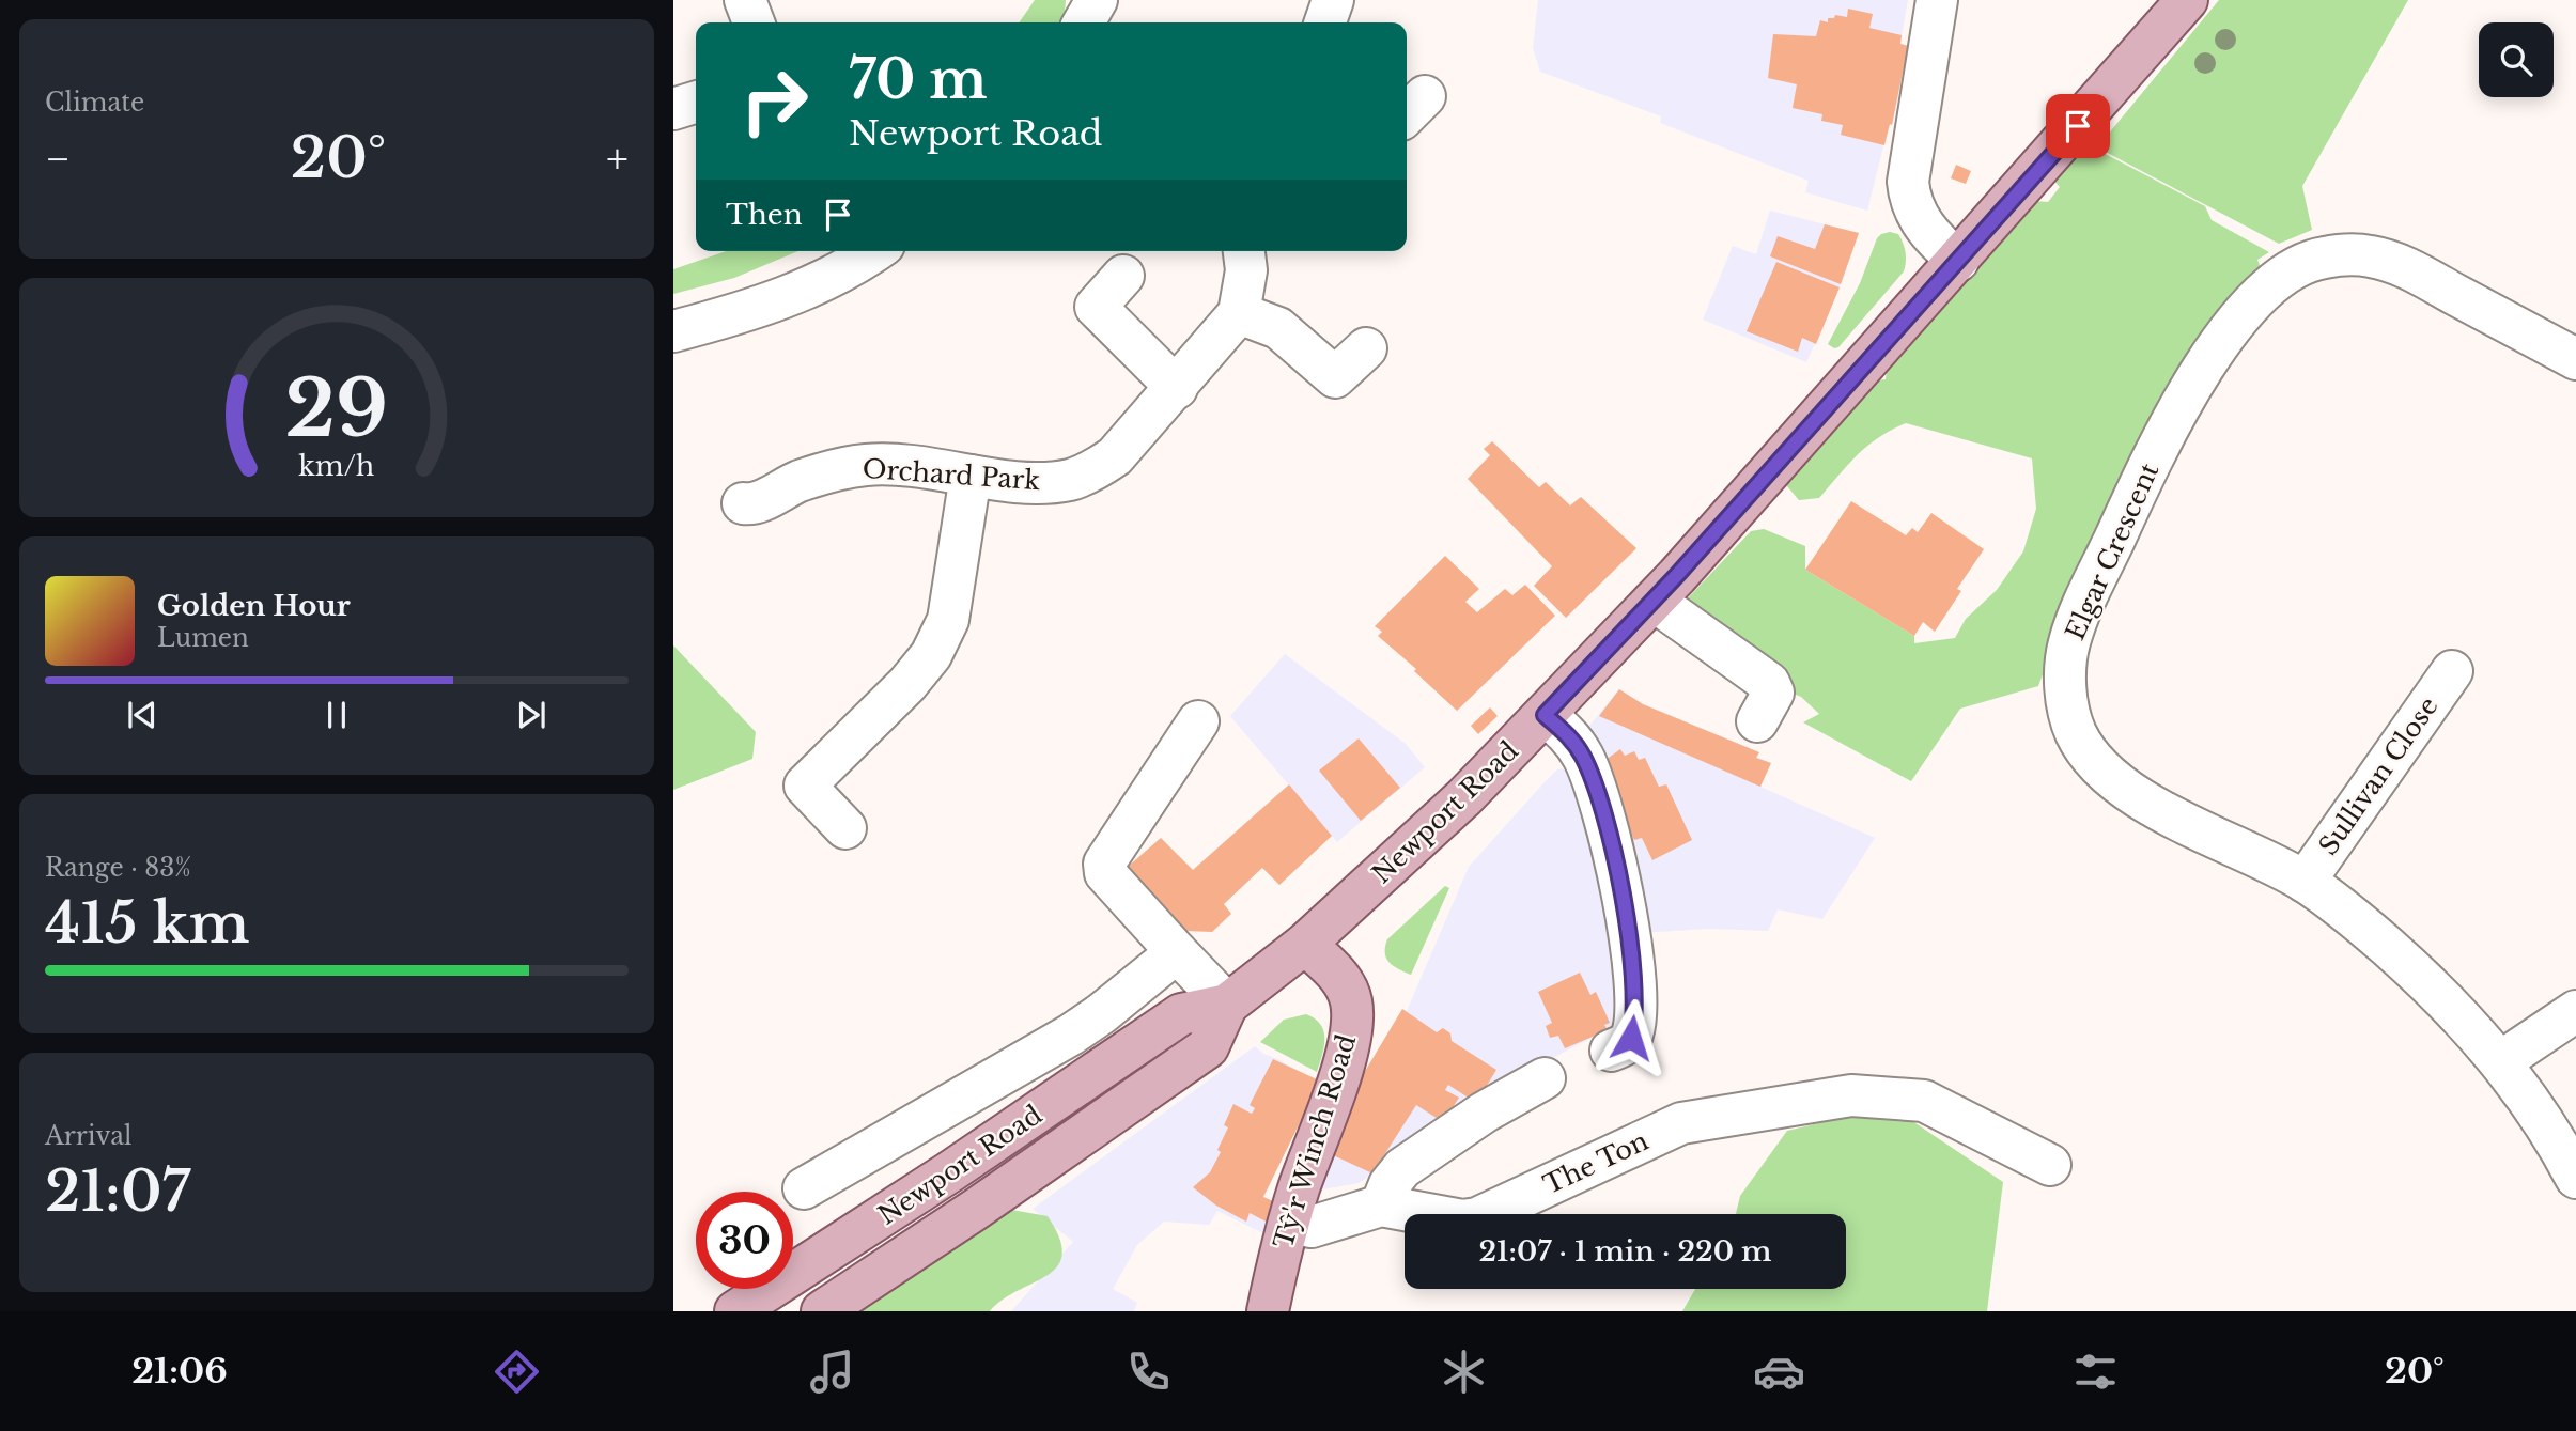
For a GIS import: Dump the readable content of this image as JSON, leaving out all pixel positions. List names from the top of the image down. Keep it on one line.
{"streets":{"main road":["Newport Road","Tŷ'r Winch Road"],"street":["Orchard Park","Elgar Crescent","Sullivan Close","The Ton"]},"crossings":[["Elgar Crescent","Sullivan Close"],["Newport Road","Tŷ'r Winch Road"],["Tŷ'r Winch Road","The Ton"]],"page":{"tile":["Climate",["Range · 83%","415 km"],["Arrival","21:07"]],"turn":["70 m","Newport Road"],"heat":["−","20°","+"],"then":"Then","song":["Golden Hour","Lumen"],"limit":"30","trip":"21:07 · 1 min · 220 m","tabs":["21:06","20°"],"gauge":["29","km/h"]}}
